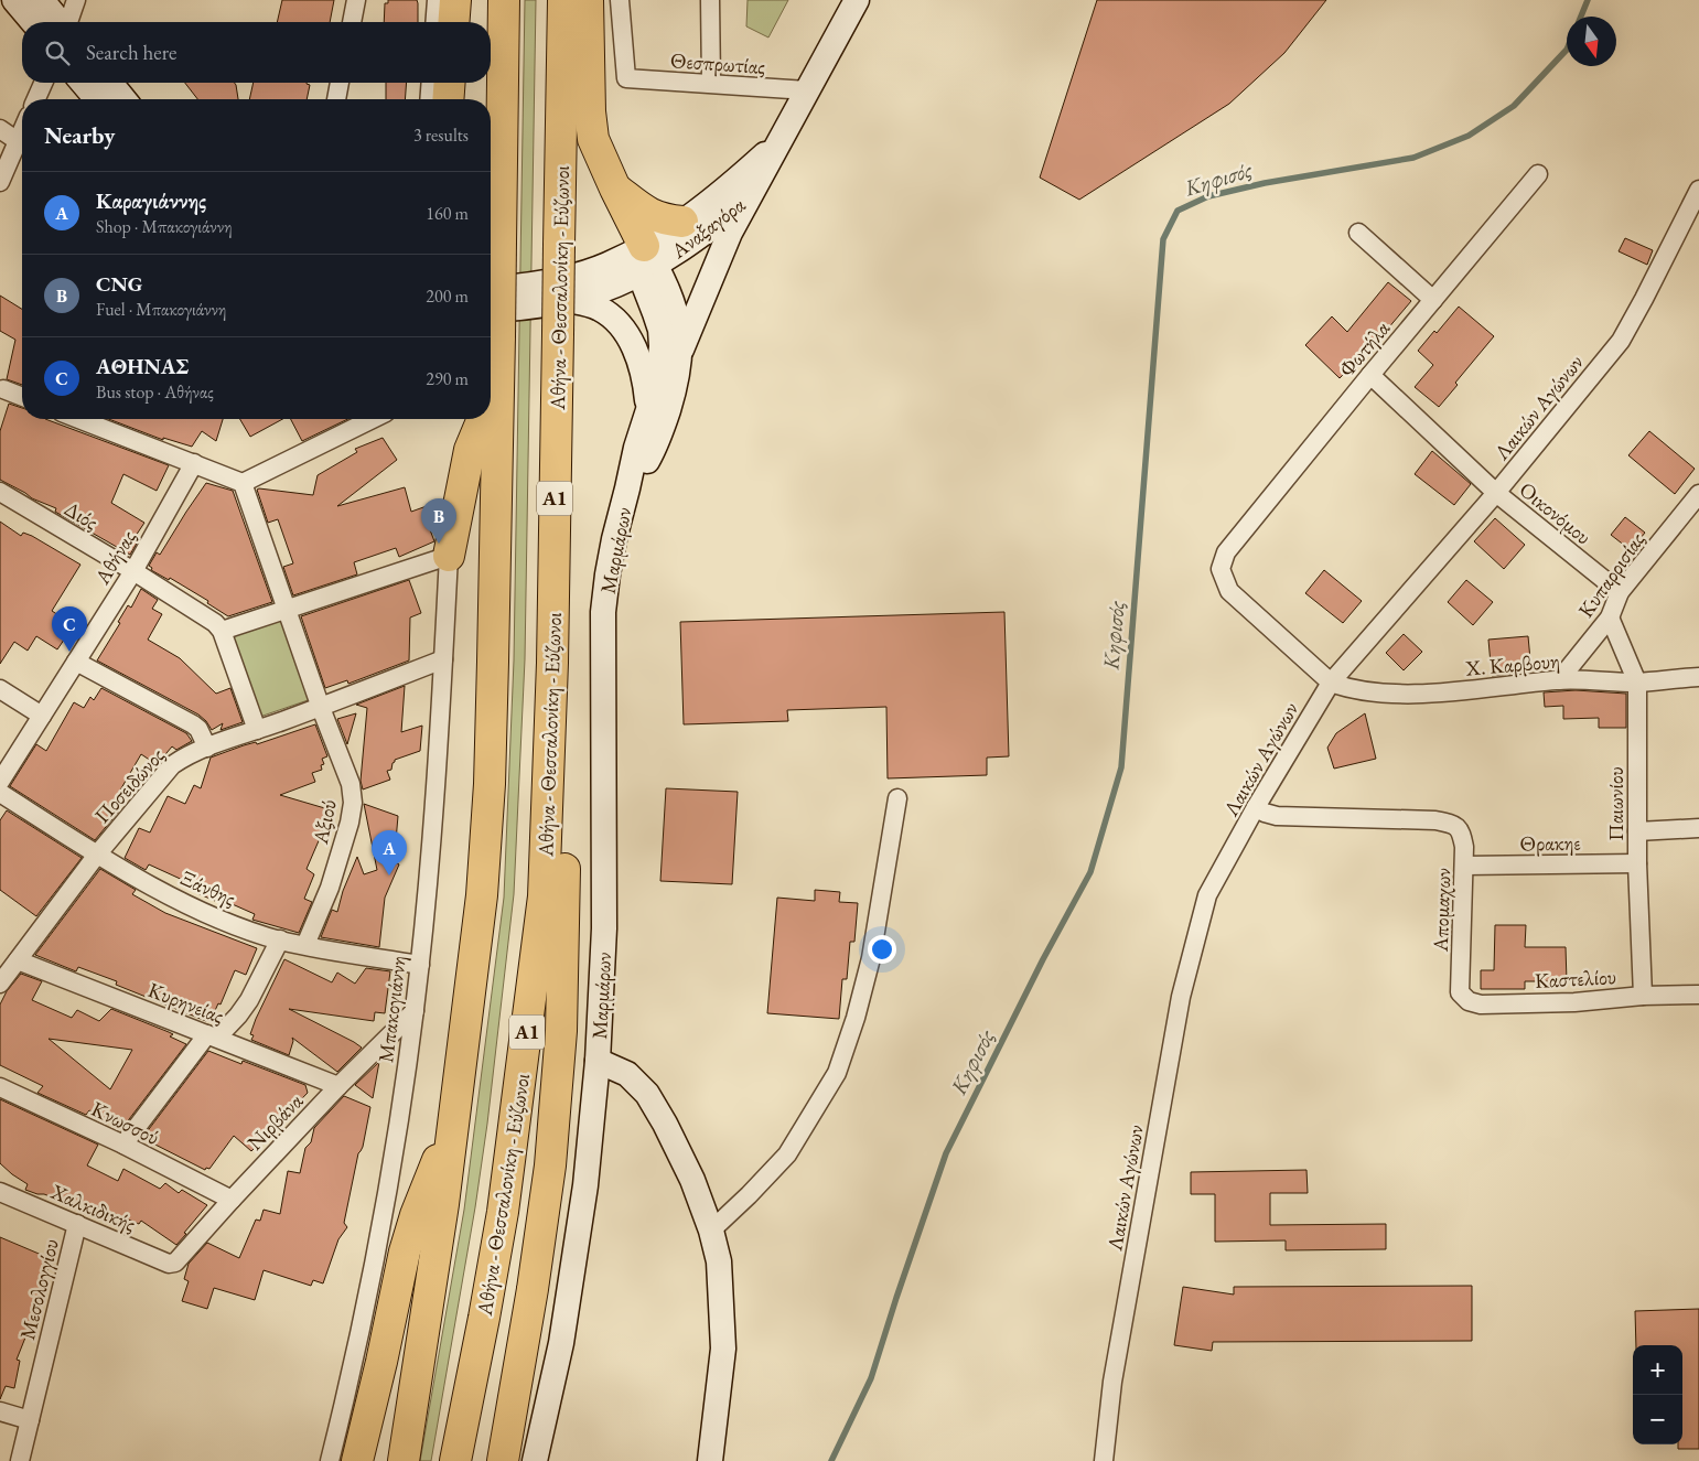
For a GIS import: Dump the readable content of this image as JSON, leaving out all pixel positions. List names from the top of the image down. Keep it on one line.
{"streets":{"highway":["Αθήνα - Θεσσαλονίκη - Εύζωνοι","Α1"],"main road":["Αναξαγόρα","Μαρμάρων"],"street":["Θεσπρωτίας","Φωτήλα","Λαικών Αγώνων","Οικονόμου","Διός","Αθήνας","Κυπαρρισίας","Χ. Καρβουη","Ποσειδώνος","Παιωνίου","Αξιού","Θρακηε","Ξάνθης","Απομαχων","Καστελίου","Κυρηνείας","Μπακογιάννη","Νιρβάνα","Κνωσσού","Χαλκιδικής","Μεσολογγίου"]},"crossings":[["Θεσπρωτίας","Αναξαγόρα"],["Αναξαγόρα","Μαρμάρων"],["Φωτήλα","Λαικών Αγώνων"],["Φωτήλα","Οικονόμου"],["Φωτήλα","Χ. Καρβουη"],["Λαικών Αγώνων","Οικονόμου"],["Λαικών Αγώνων","Χ. Καρβουη"],["Λαικών Αγώνων","Απομαχων"],["Οικονόμου","Κυπαρρισίας"],["Διός","Αθήνας"],["Κυπαρρισίας","Χ. Καρβουη"],["Κυπαρρισίας","Παιωνίου"],["Χ. Καρβουη","Παιωνίου"],["Ποσειδώνος","Αξιού"],["Ποσειδώνος","Ξάνθης"],["Ποσειδώνος","Κυρηνείας"],["Ποσειδώνος","Μπακογιάννη"],["Παιωνίου","Θρακηε"],["Παιωνίου","Καστελίου"],["Αξιού","Ξάνθης"],["Θρακηε","Απομαχων"],["Ξάνθης","Μπακογιάννη"],["Απομαχων","Καστελίου"],["Κυρηνείας","Νιρβάνα"],["Μπακογιάννη","Νιρβάνα"],["Νιρβάνα","Κνωσσού"],["Νιρβάνα","Χαλκιδικής"],["Χαλκιδικής","Μεσολογγίου"]],"water":["Κηφισός"],"north":"bottom","page":{"search":"Search here","heading":["Nearby","3 results"],"list":[{"mark":"A","name":"Καραγιάννης","note":"Shop · Μπακογιάννη","value":"160 m"},{"mark":"B","name":"CNG","note":"Fuel · Μπακογιάννη","value":"200 m"},{"mark":"C","name":"ΑΘΗΝΑΣ","note":"Bus stop · Αθήνας","value":"290 m"}],"pins":["B","C","A"],"map_buttons":["+","−"]}}
